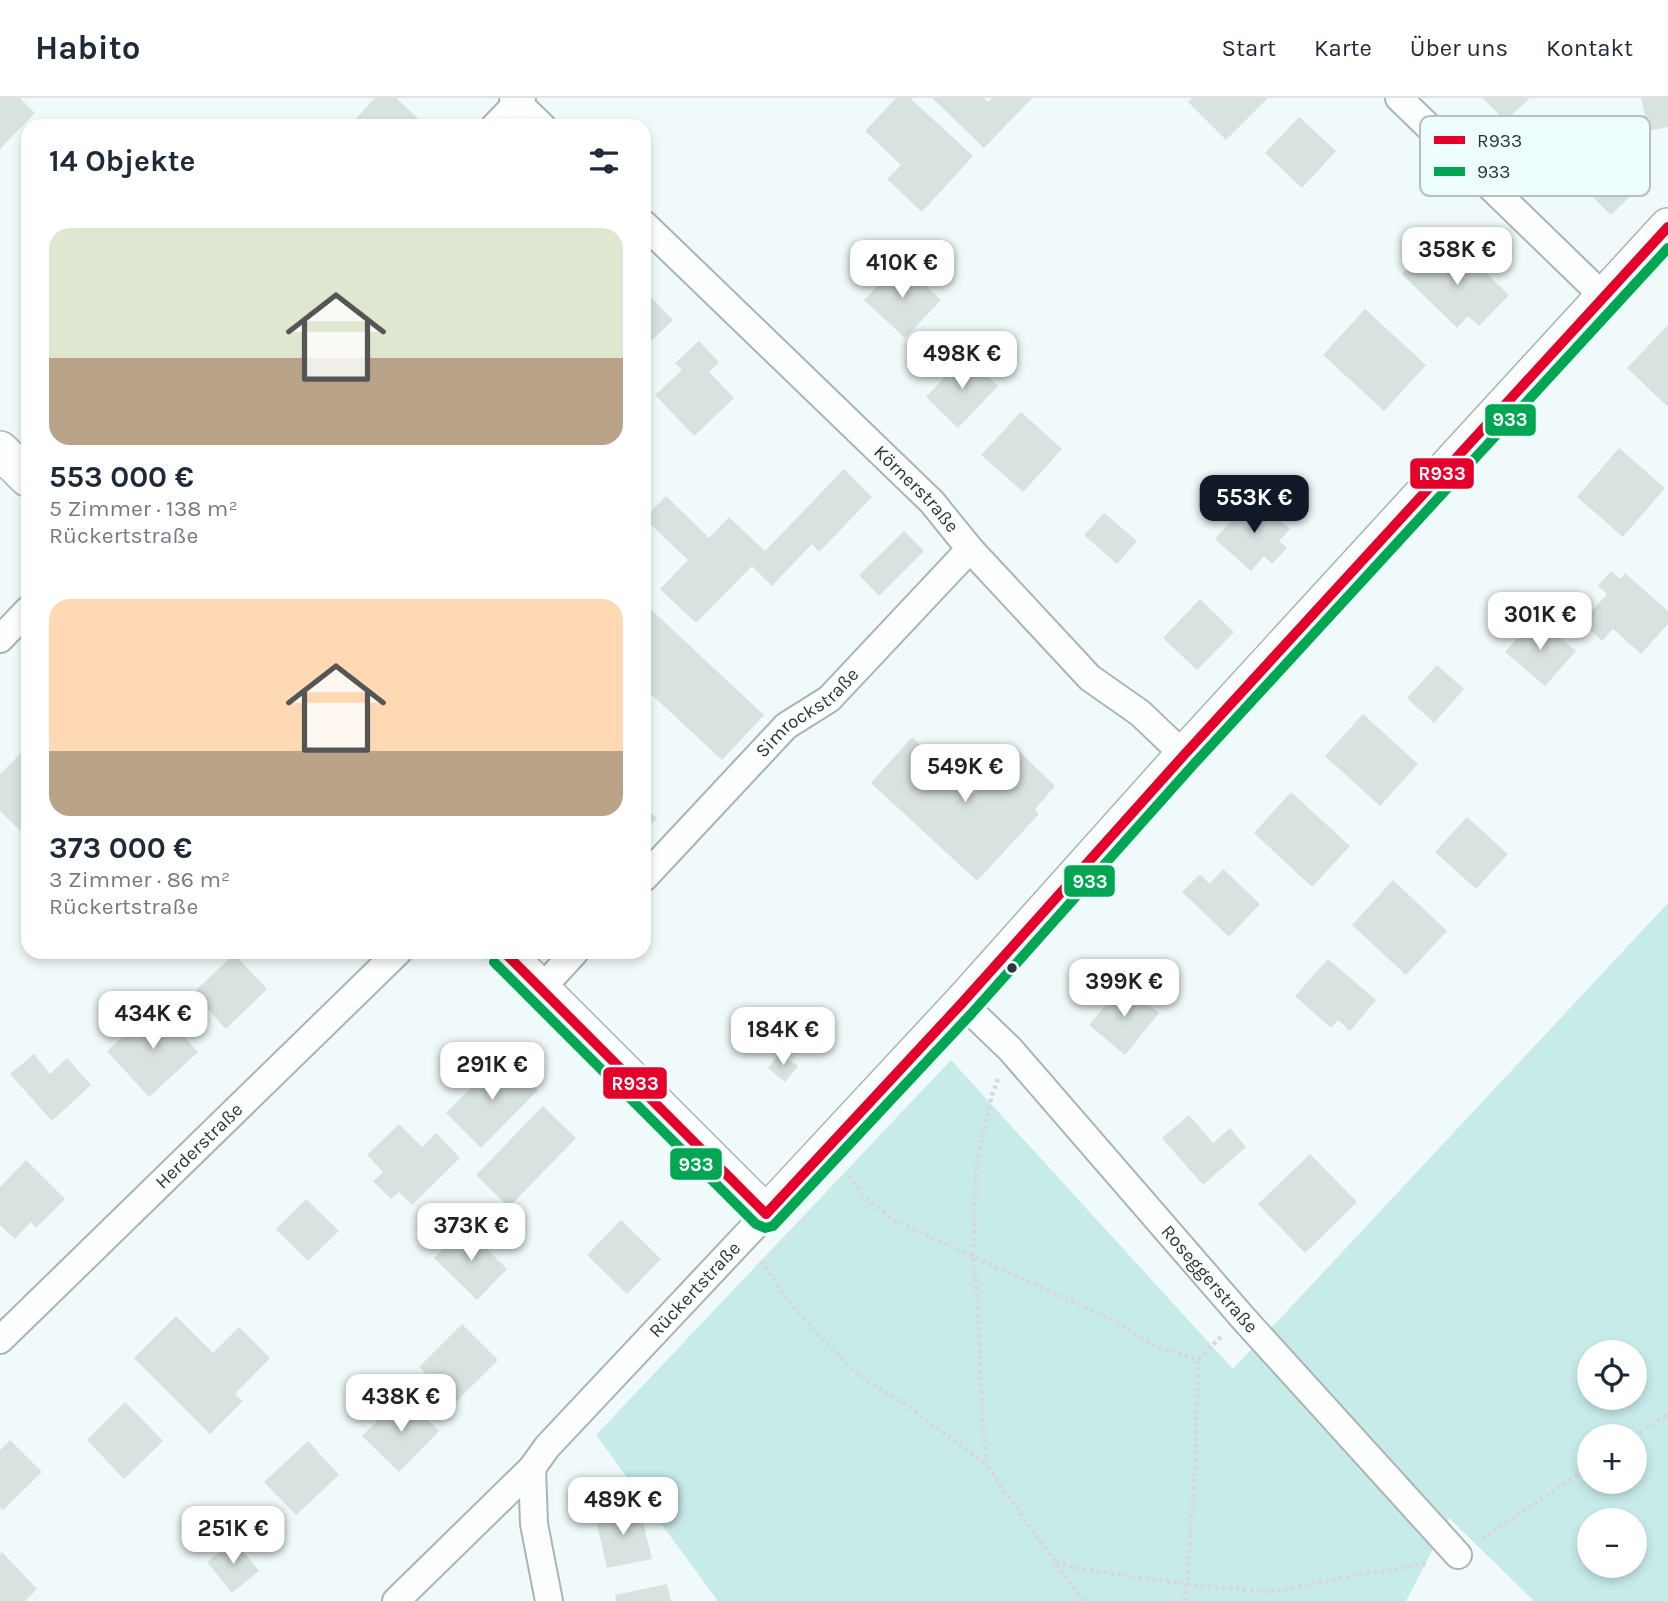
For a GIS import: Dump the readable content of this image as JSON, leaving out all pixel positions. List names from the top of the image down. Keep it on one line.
{"streets":{"street":["Körnerstraße","Simrockstraße","Herderstraße","Roseggerstraße","Rückertstraße"]},"crossings":[["Körnerstraße","Simrockstraße"],["Körnerstraße","Rückertstraße"],["Roseggerstraße","Rückertstraße"]],"lines":["transit line R933","transit line 933"],"legend":["R933","933"],"page":{"header":"Habito","nav":["Start","Karte","Über uns","Kontakt"],"heading":"14 Objekte","list":[{"name":"553 000 €","note":"5 Zimmer · 138 m² · Rückertstraße"},{"name":"373 000 €","note":"3 Zimmer · 86 m² · Rückertstraße"}],"price":["358K €","410K €","498K €","553K €","301K €","549K €","399K €","434K €","184K €","291K €","373K €","438K €","489K €","251K €"],"map_buttons":["+","−"]}}
